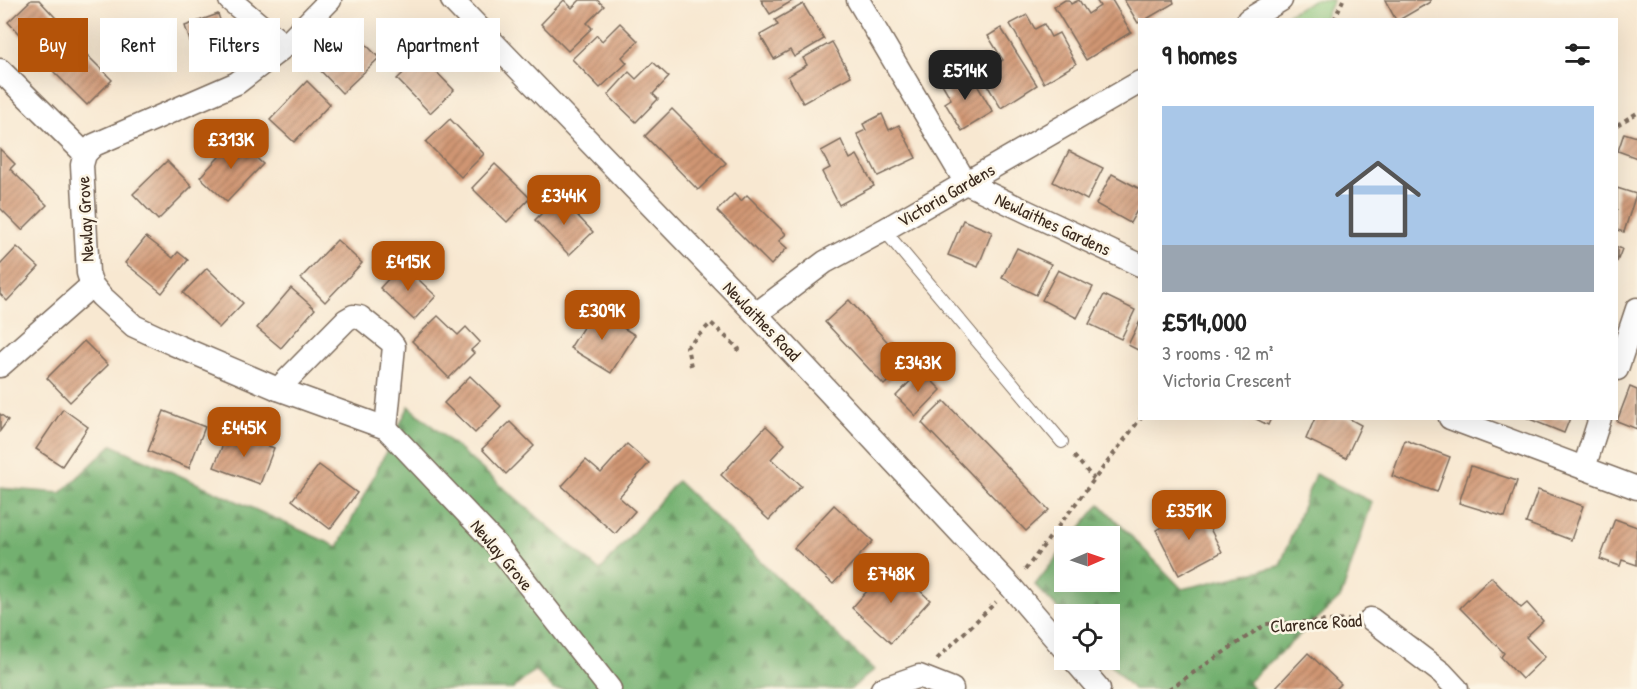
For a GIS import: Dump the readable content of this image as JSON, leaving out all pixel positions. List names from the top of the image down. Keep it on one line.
{"streets":{"street":["Victoria Gardens","Newlay Grove","Newlaithes Gardens","Newlaithes Road","Clarence Road"]},"crossings":[["Victoria Gardens","Newlaithes Gardens"],["Victoria Gardens","Newlaithes Road"]],"north":"right","page":{"chip":["Buy","Rent","Filters","New","Apartment"],"heading":"9 homes","price":["£514K","£313K","£344K","£415K","£309K","£343K","£445K","£351K","£748K"],"list":[{"name":"£514,000","note":"3 rooms · 92 m² · Victoria Crescent"}]}}
